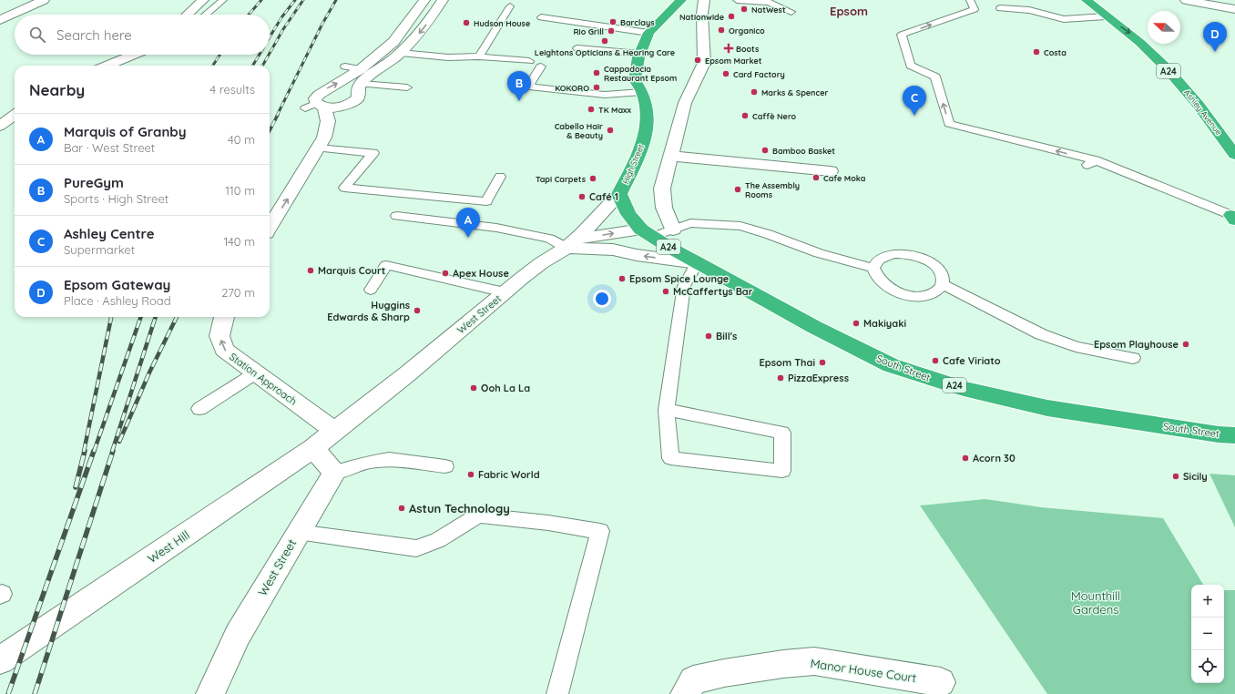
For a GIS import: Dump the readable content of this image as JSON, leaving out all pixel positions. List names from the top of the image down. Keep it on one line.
{"streets":{"highway":["A24","Ashley Avenue","High Street","South Street"],"street":["West Street","Station Approach","West Hill","Manor House Court"]},"crossings":[["High Street","West Street"],["High Street","South Street"],["West Street","South Street"],["West Street","Station Approach"],["West Street","West Hill"],["Station Approach","West Hill"]],"one_way":["Ashley Avenue","Station Approach"],"districts":["Epsom"],"parks":["Mounthill Gardens"],"places":{"other":["NatWest","Nationwide","Barclays","Hudson House","Organico","Rio Grill","Leightons Opticians & Hearing Care","Costa","Epsom Market","Cappadocia Restaurant Epsom","Card Factory","KOKORO","Marks & Spencer","TK Maxx","Caffè Nero","Cabello Hair & Beauty","Bamboo Basket","Cafe Moka","Tapi Carpets","The Assembly Rooms","Café 1","Marquis Court","Apex House","Epsom Spice Lounge","McCaffertys Bar","Huggins Edwards & Sharp","Makiyaki","Bill's","Epsom Playhouse","Cafe Viriato","Epsom Thai","PizzaExpress","Ooh La La","Acorn 30","Fabric World","Sicily","Astun Technology"],"health":["Boots"]},"north":"left","page":{"search":"Search here","pins":["D","B","C","A"],"heading":["Nearby","4 results"],"list":[{"mark":"A","name":"Marquis of Granby","note":"Bar · West Street","value":"40 m"},{"mark":"B","name":"PureGym","note":"Sports · High Street","value":"110 m"},{"mark":"C","name":"Ashley Centre","note":"Supermarket","value":"140 m"},{"mark":"D","name":"Epsom Gateway","note":"Place · Ashley Road","value":"270 m"}],"map_buttons":["+","−"]}}
